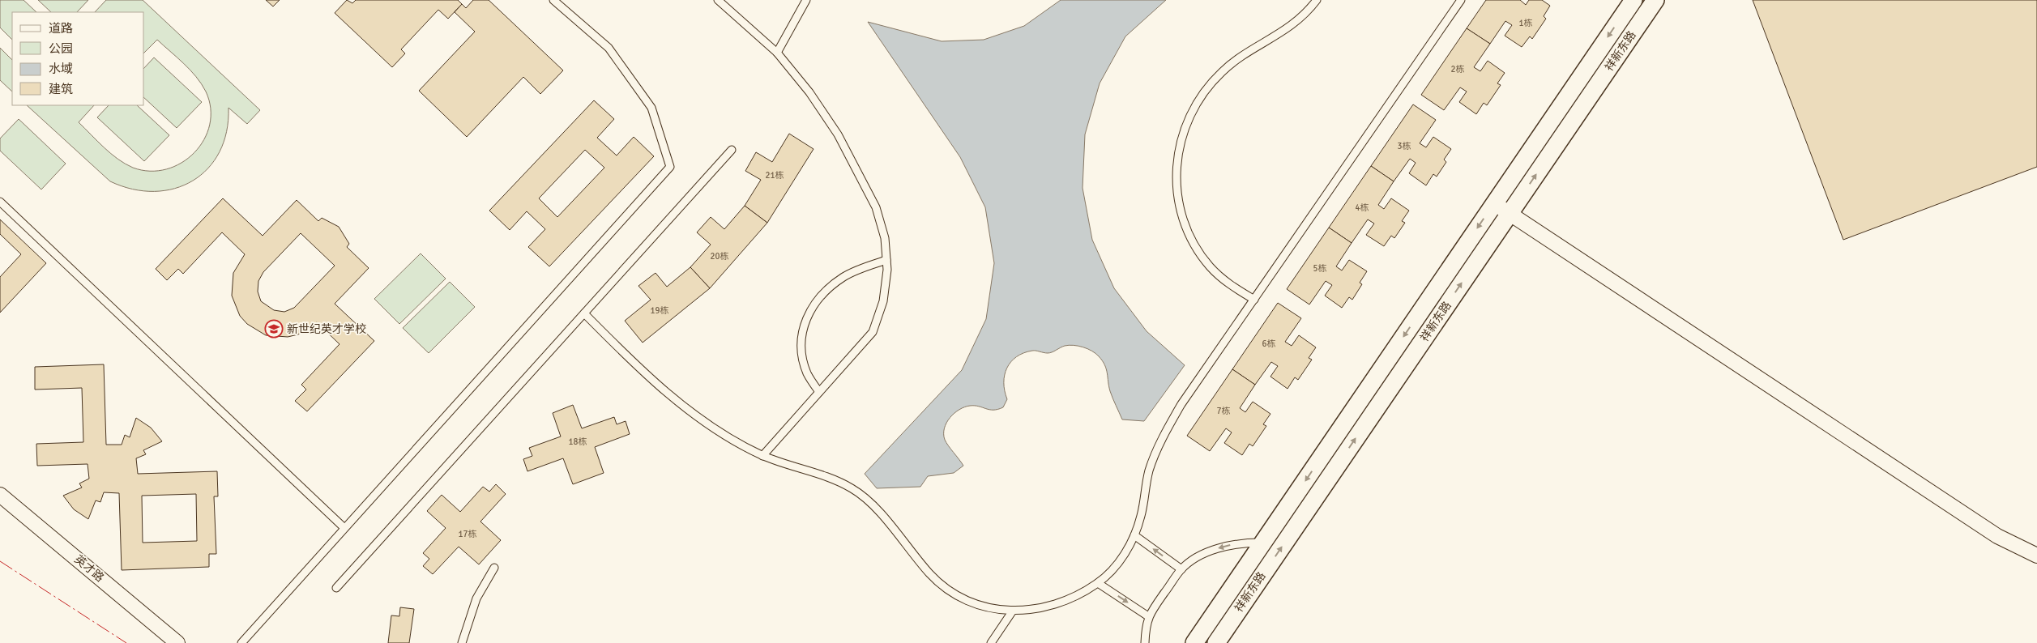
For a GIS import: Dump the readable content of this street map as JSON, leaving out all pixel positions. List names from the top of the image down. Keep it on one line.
{"streets":{"street":["祥新东路","英才路"]},"places":{"school or university":["新世纪英才学校"]},"house_numbers":["1栋","2栋","3栋","21栋","4栋","20栋","5栋","19栋","6栋","7栋","18栋","17栋"],"legend":["道路","公园","水域","建筑"]}
